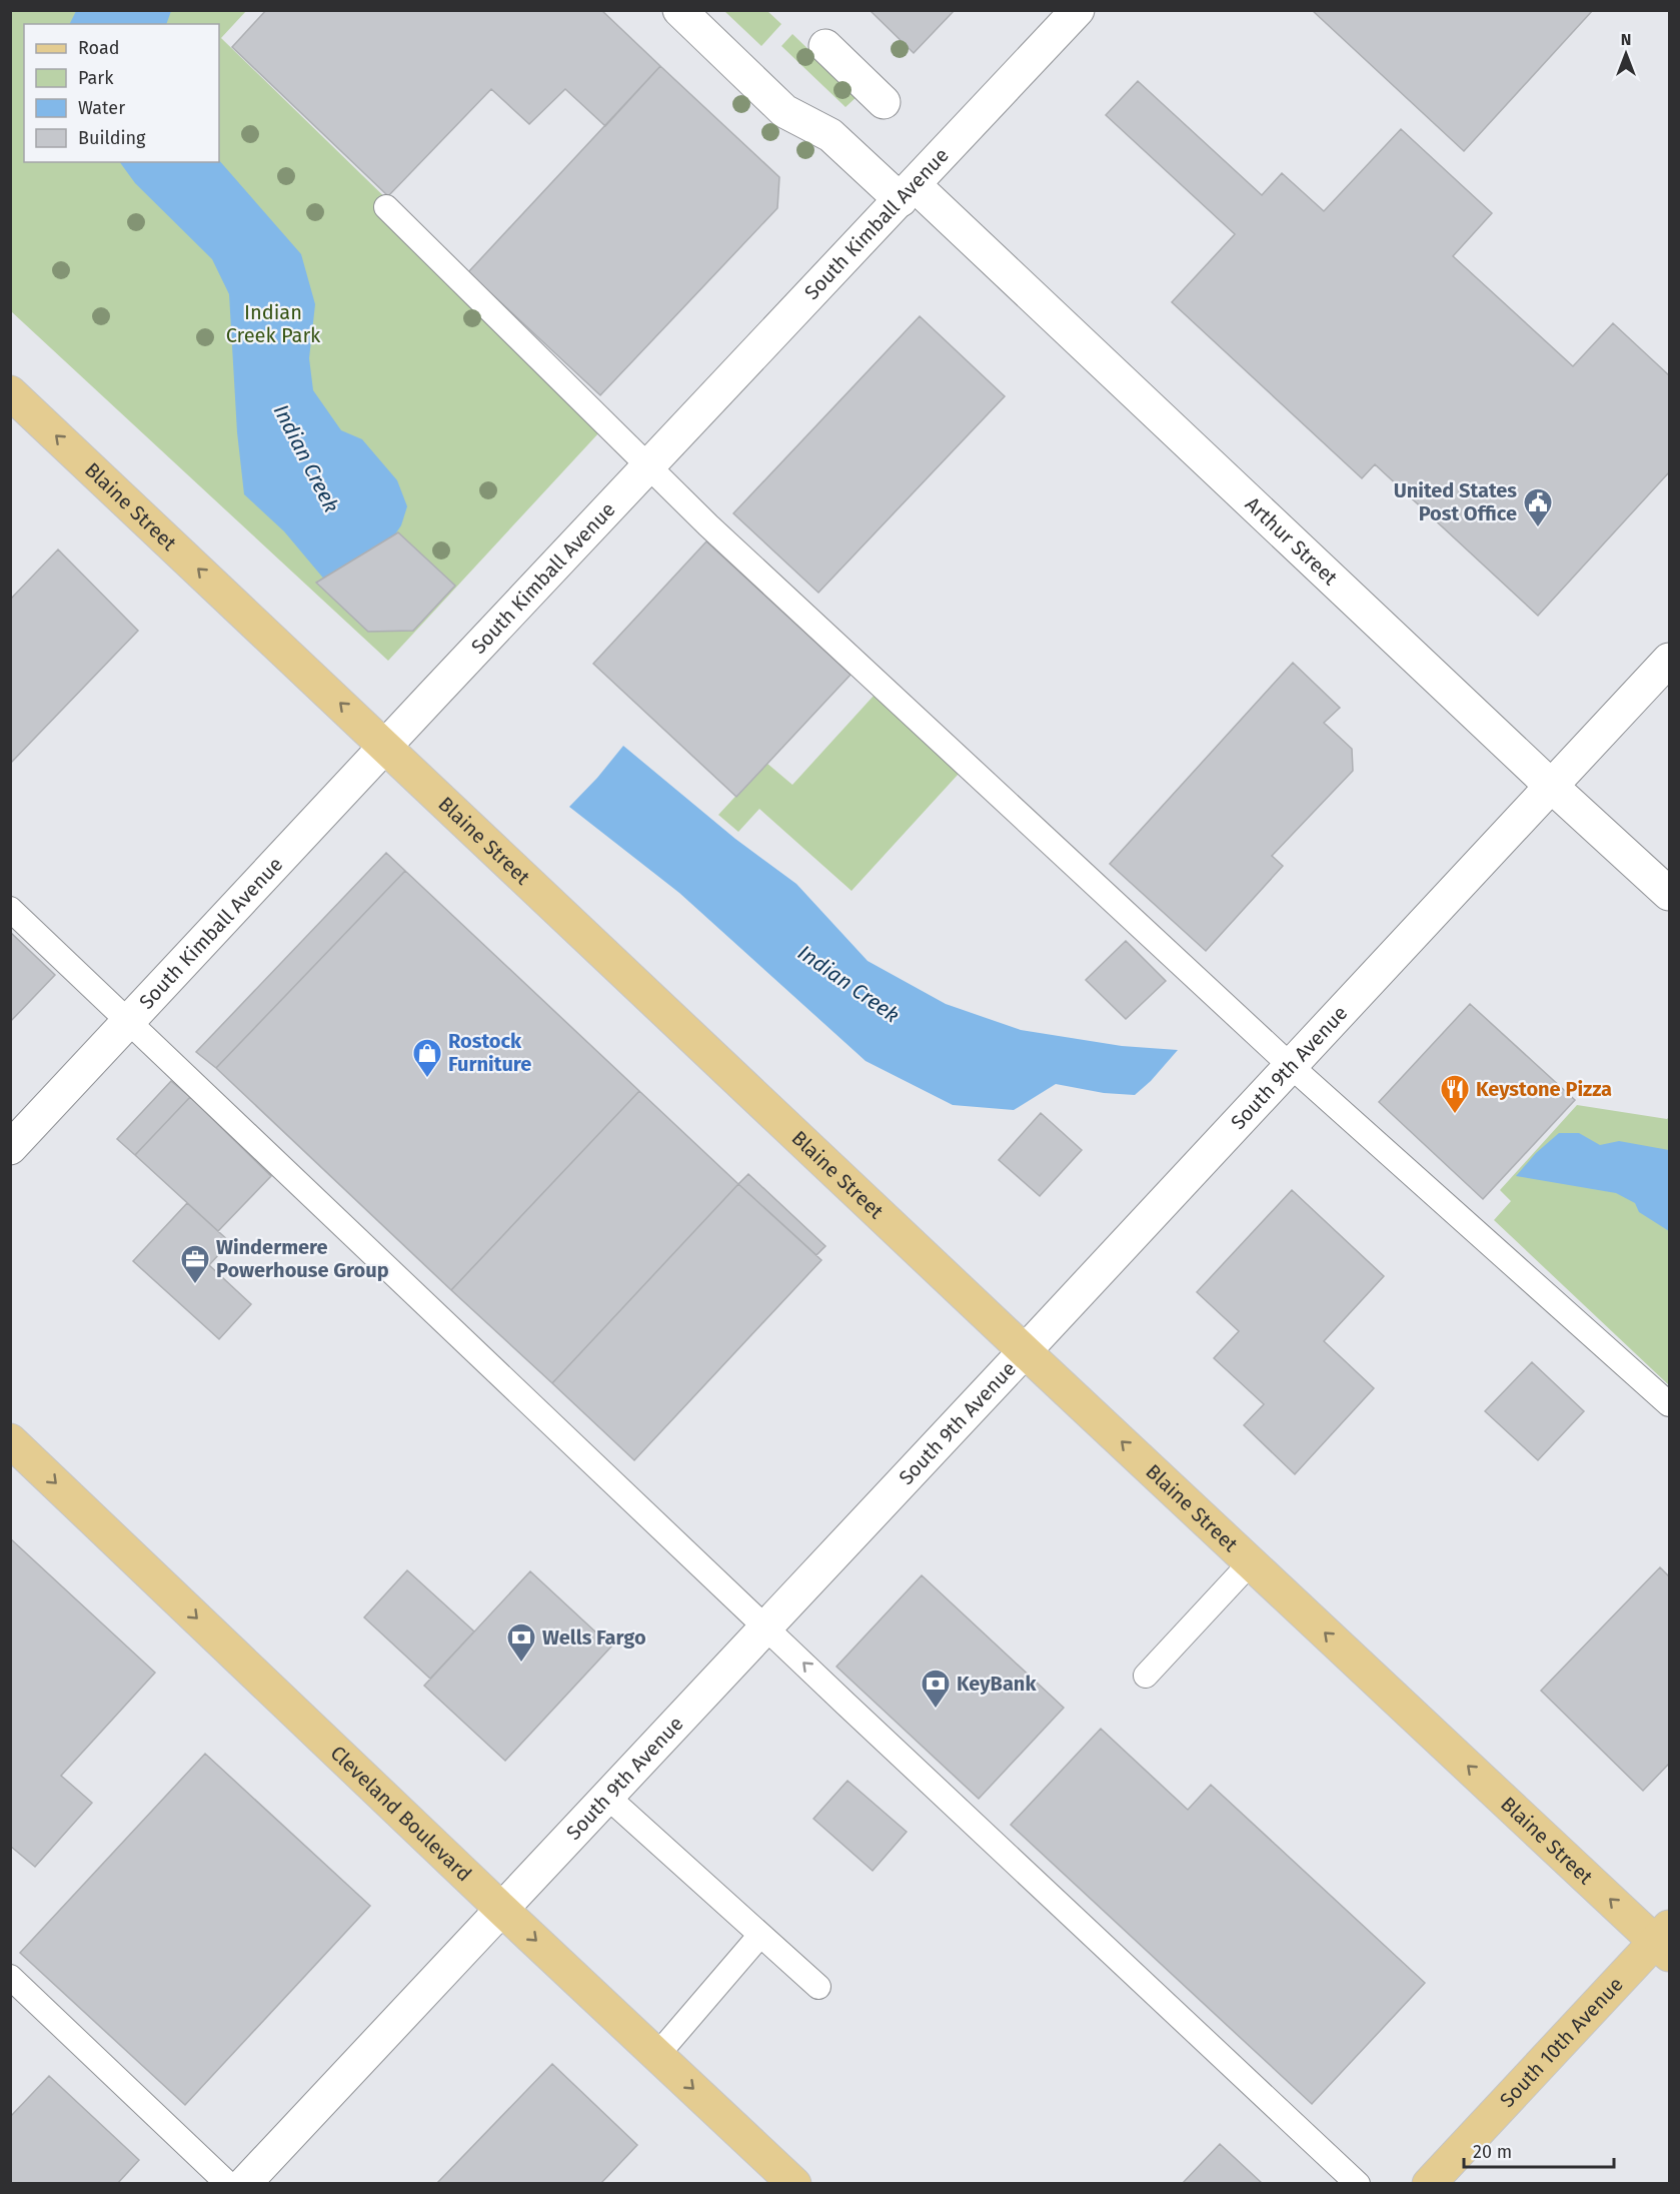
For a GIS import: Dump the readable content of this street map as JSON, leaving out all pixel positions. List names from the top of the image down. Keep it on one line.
{"streets":{"main road":["Blaine Street","Cleveland Boulevard","South 10th Avenue"],"street":["South Kimball Avenue","Arthur Street","South 9th Avenue"]},"crossings":[["South Kimball Avenue","Blaine Street"],["South Kimball Avenue","Arthur Street"],["Blaine Street","South 9th Avenue"],["Blaine Street","South 10th Avenue"],["Arthur Street","South 9th Avenue"],["South 9th Avenue","Cleveland Boulevard"]],"one_way":["Blaine Street","Cleveland Boulevard"],"water":["Indian Creek"],"parks":["Indian Creek Park"],"places":{"public building":["United States Post Office"],"shop":["Rostock Furniture"],"restaurant":["Keystone Pizza"],"office":["Windermere Powerhouse Group"],"bank":["Wells Fargo","KeyBank"]},"legend":["Road","Park","Water","Building"],"scale_bar":"20 m","north":"top"}
